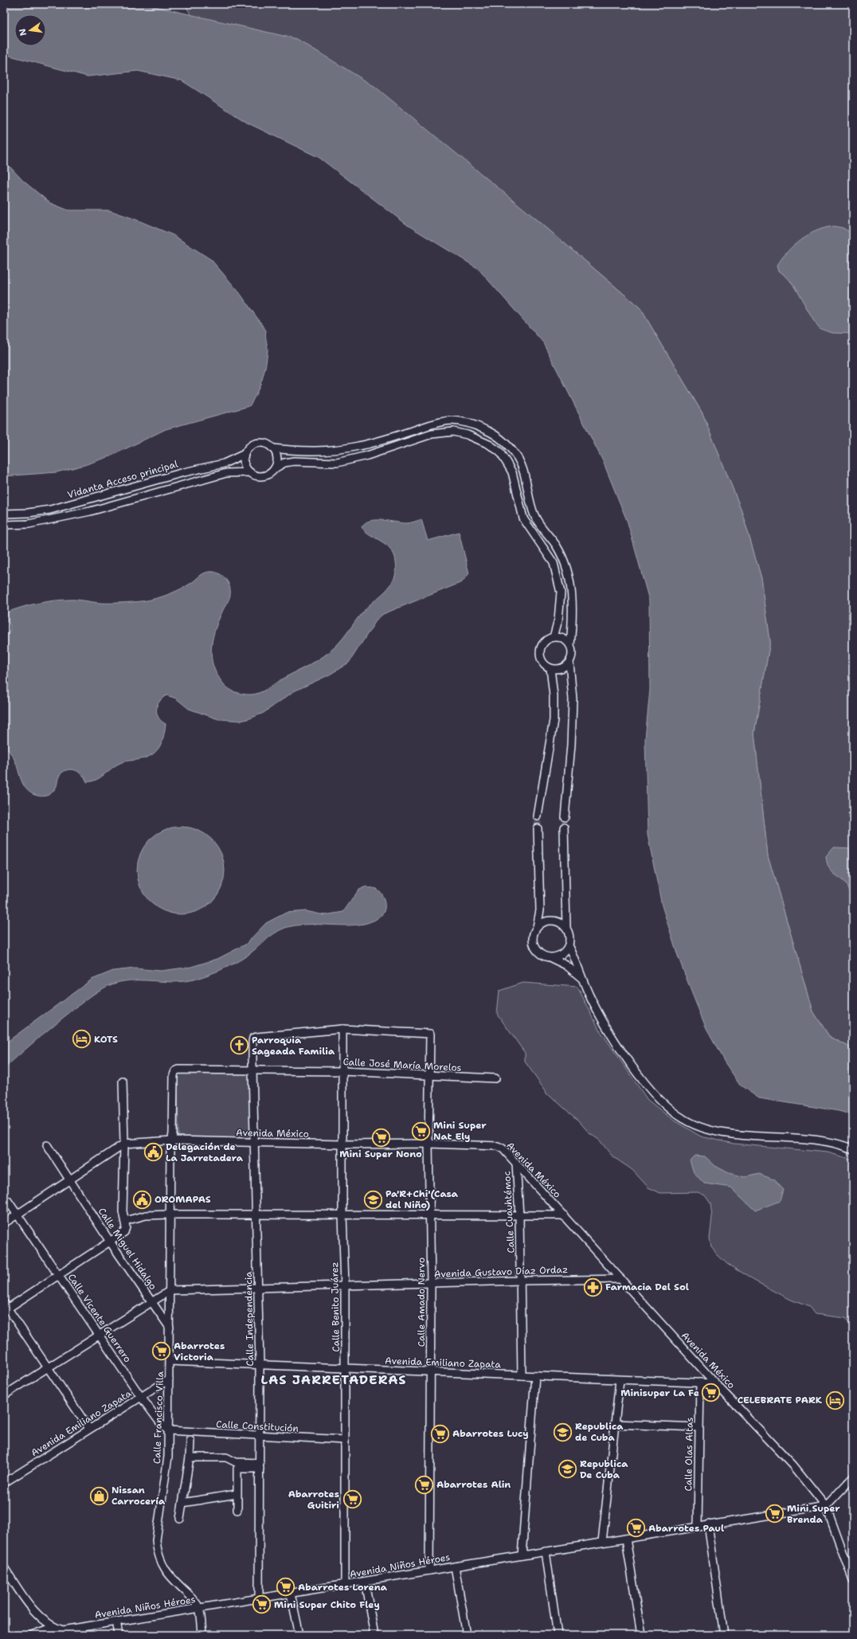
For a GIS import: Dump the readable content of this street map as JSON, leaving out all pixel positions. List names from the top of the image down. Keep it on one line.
{"streets":{"street":["Vidanta Acceso principal","Calle José María Morelos","Avenida México","Calle Cuauhtémoc","Calle Miguel Hidalgo","Avenida Gustavo Díaz Ordaz","Calle Amado Nervo","Calle Benito Juárez","Calle Vicente Guerrero","Calle Independencia","Avenida Emiliano Zapata","Calle Francisco Villa","Calle Constitución","Calle Olas Altas","Avenida Niños Héroes"]},"crossings":[["Calle José María Morelos","Calle Amado Nervo"],["Calle José María Morelos","Calle Benito Juárez"],["Calle José María Morelos","Calle Independencia"],["Calle José María Morelos","Calle Francisco Villa"],["Avenida México","Calle Cuauhtémoc"],["Avenida México","Calle Miguel Hidalgo"],["Avenida México","Avenida Gustavo Díaz Ordaz"],["Avenida México","Calle Amado Nervo"],["Avenida México","Calle Benito Juárez"],["Avenida México","Calle Vicente Guerrero"],["Avenida México","Calle Independencia"],["Avenida México","Avenida Emiliano Zapata"],["Avenida México","Calle Francisco Villa"],["Avenida México","Avenida Niños Héroes"],["Calle Cuauhtémoc","Avenida Gustavo Díaz Ordaz"],["Calle Cuauhtémoc","Avenida Emiliano Zapata"],["Calle Miguel Hidalgo","Calle Francisco Villa"],["Avenida Gustavo Díaz Ordaz","Calle Amado Nervo"],["Avenida Gustavo Díaz Ordaz","Calle Benito Juárez"],["Avenida Gustavo Díaz Ordaz","Calle Independencia"],["Avenida Gustavo Díaz Ordaz","Calle Francisco Villa"],["Calle Amado Nervo","Calle Benito Juárez"],["Calle Amado Nervo","Calle Independencia"],["Calle Amado Nervo","Avenida Emiliano Zapata"],["Calle Amado Nervo","Avenida Niños Héroes"],["Calle Benito Juárez","Calle Independencia"],["Calle Benito Juárez","Avenida Emiliano Zapata"],["Calle Benito Juárez","Calle Constitución"],["Calle Benito Juárez","Avenida Niños Héroes"],["Calle Vicente Guerrero","Avenida Emiliano Zapata"],["Calle Vicente Guerrero","Calle Francisco Villa"],["Calle Vicente Guerrero","Calle Constitución"],["Calle Independencia","Avenida Emiliano Zapata"],["Calle Independencia","Calle Constitución"],["Calle Independencia","Avenida Niños Héroes"],["Avenida Emiliano Zapata","Calle Francisco Villa"],["Avenida Emiliano Zapata","Calle Olas Altas"],["Calle Francisco Villa","Calle Constitución"],["Calle Francisco Villa","Avenida Niños Héroes"],["Calle Olas Altas","Avenida Niños Héroes"]],"districts":["LAS JARRETADERAS"],"places":{"hotel":["KOTS","CELEBRATE PARK"],"church":["Parroquia Sageada Familia"],"supermarket":["Mini Super Nat Ely","Mini Super Nono","Abarrotes Victoria","Minisuper La Fe","Abarrotes Lucy","Abarrotes Alin","Abarrotes Guitiri","Mini Super Brenda","Abarrotes Paul","Abarrotes Lorena","Mini Super Chito Fley"],"public building":["Delegación de La Jarretadera","OROMAPAS"],"school or university":["Pa'R+Chi'(Casa del Niño)","Republica de Cuba","Republica De Cuba"],"pharmacy":["Farmacia Del Sol"],"shop":["Nissan Carrocería"]},"north":"left"}
